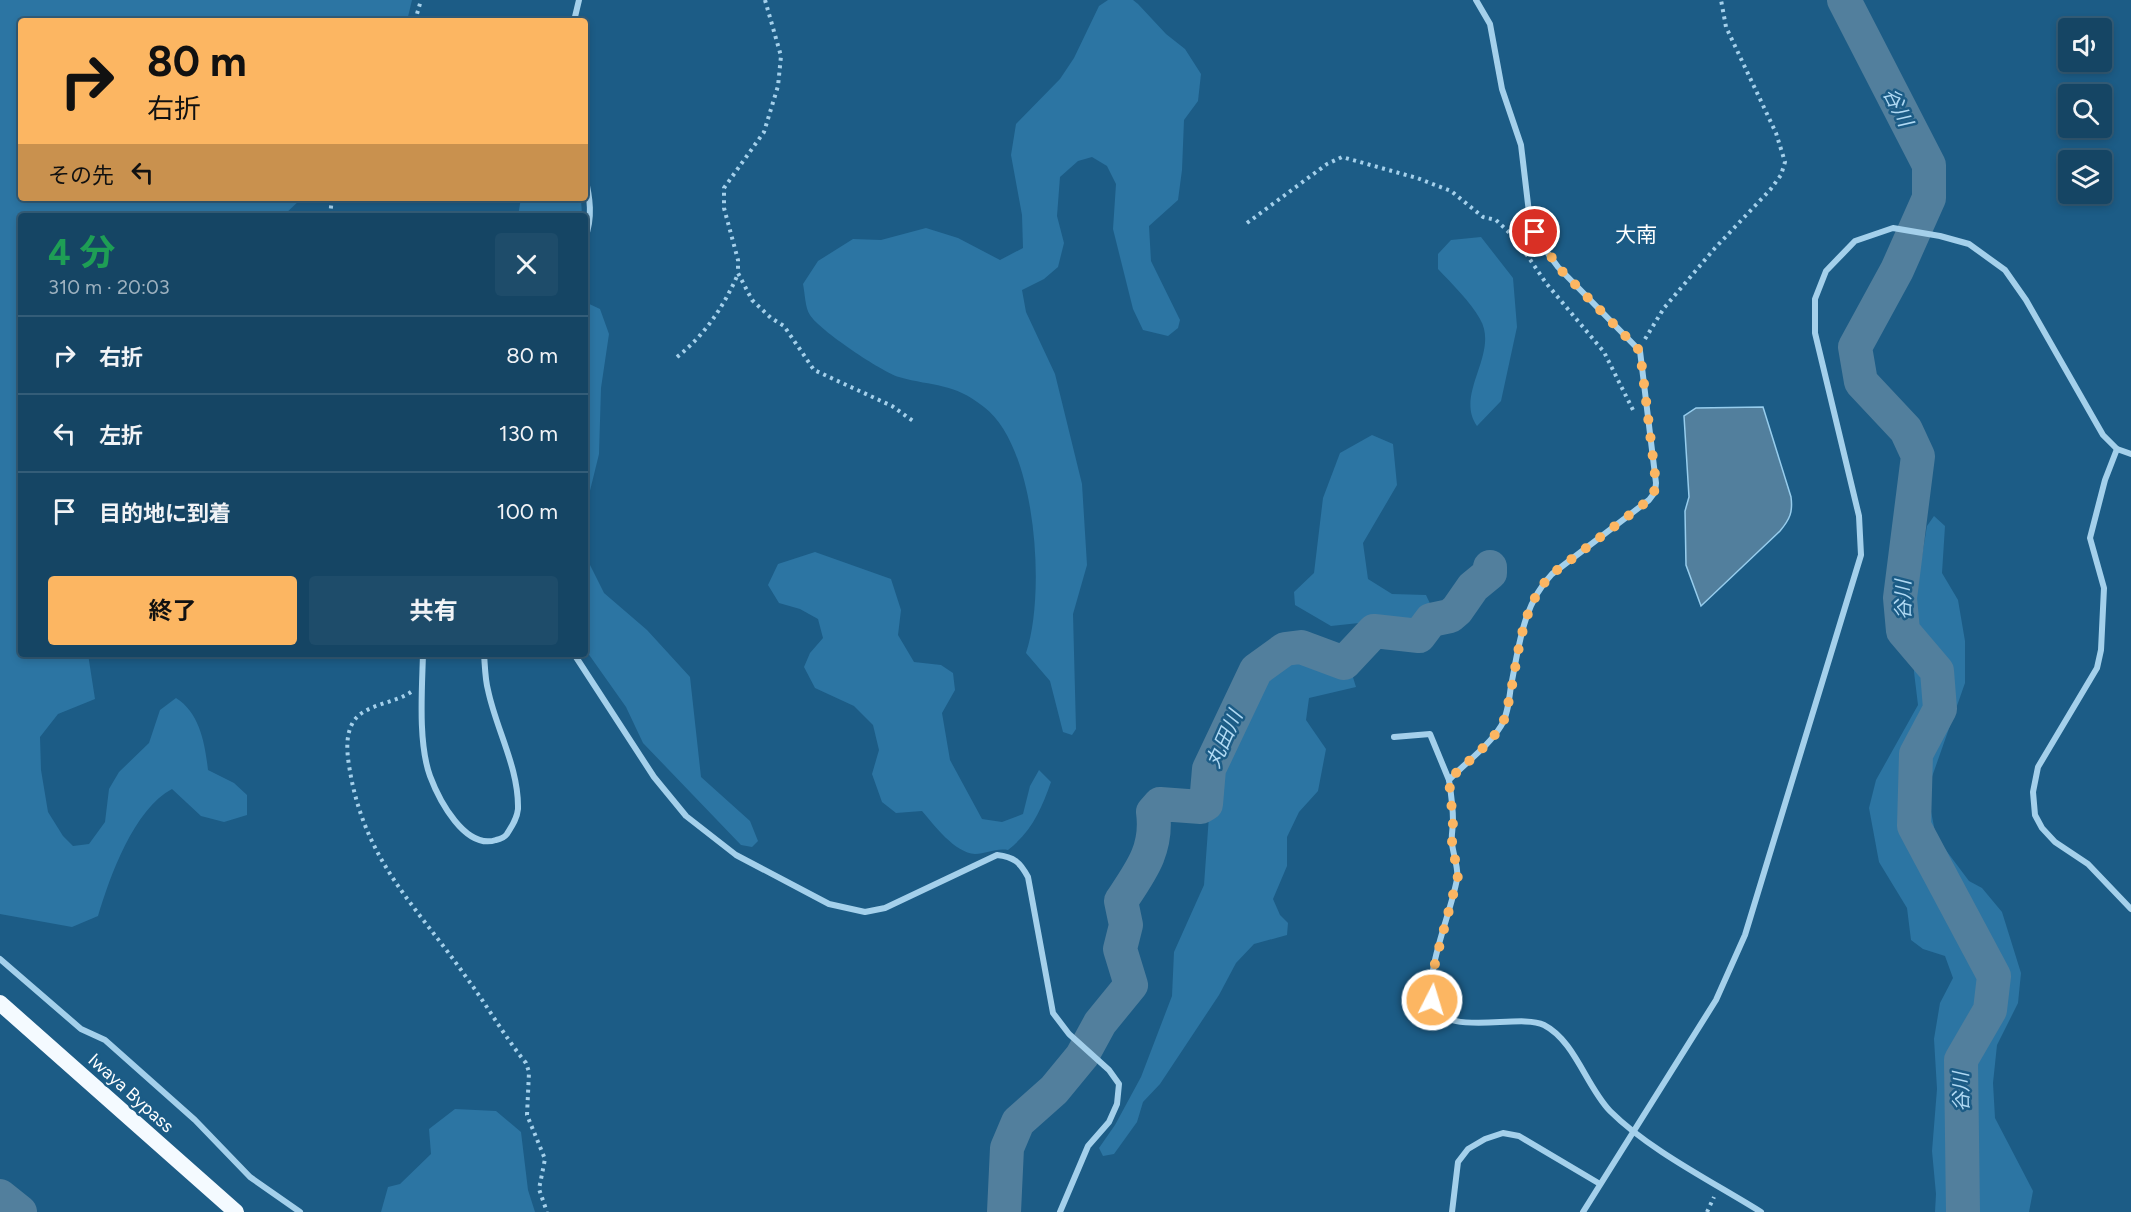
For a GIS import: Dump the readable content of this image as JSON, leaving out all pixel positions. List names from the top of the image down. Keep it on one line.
{"streets":{"highway":["Iwaya Bypass"]},"districts":["大南"],"water":["谷川","丸田川"],"page":{"turn":["80 m","右折"],"then":"その先","heading":["4 分","310 m · 20:03"],"list":[{"name":"右折","value":"80 m"},{"name":"左折","value":"130 m"},{"name":"目的地に到着","value":"100 m"}],"buttons":["終了","共有"]}}
